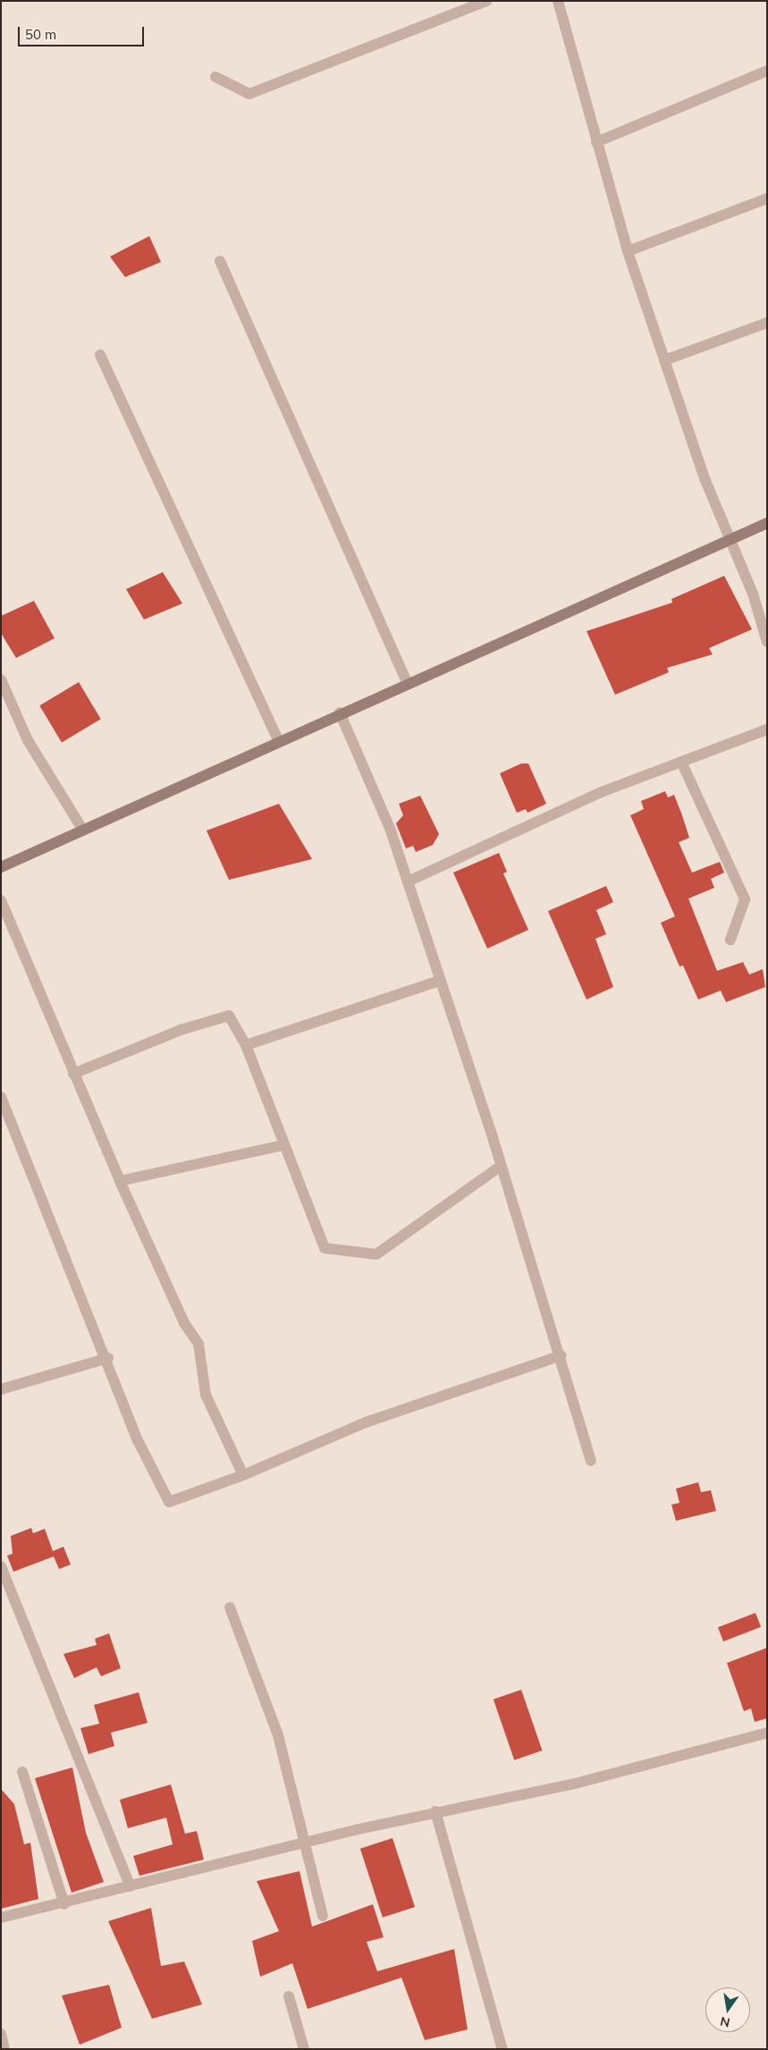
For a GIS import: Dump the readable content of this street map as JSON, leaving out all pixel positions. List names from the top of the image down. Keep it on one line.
{"scale_bar":"50 m","north":"bottom"}
